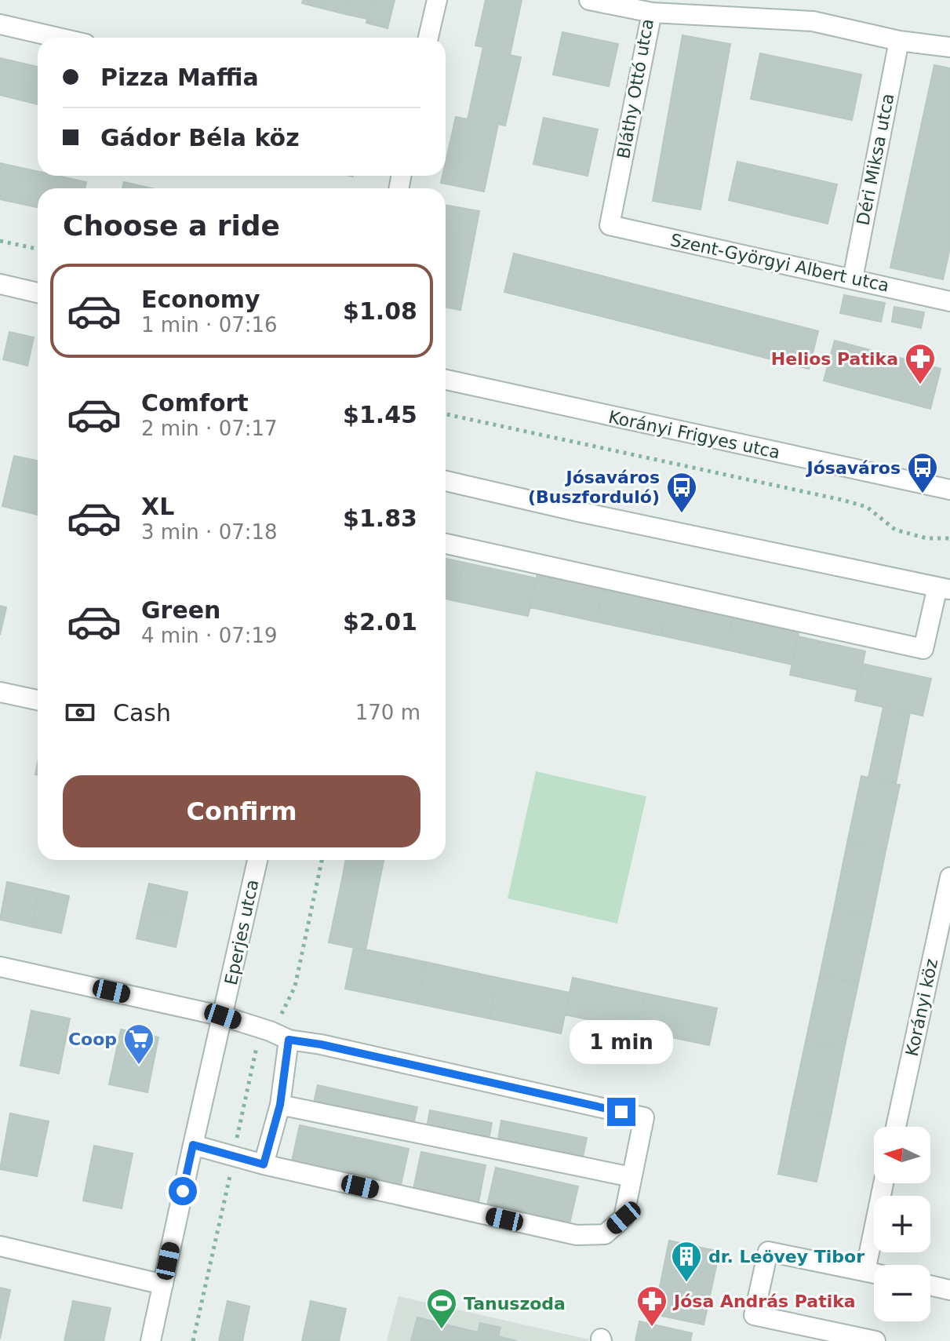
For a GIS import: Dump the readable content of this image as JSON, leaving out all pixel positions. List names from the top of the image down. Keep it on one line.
{"streets":{"street":["Bláthy Ottó utca","Déri Miksa utca","Szent-Györgyi Albert utca","Korányi Frigyes utca","Eperjes utca","Korányi köz"]},"crossings":[["Bláthy Ottó utca","Szent-Györgyi Albert utca"],["Déri Miksa utca","Szent-Györgyi Albert utca"]],"places":{"pharmacy":["Helios Patika","Jósa András Patika"],"bus stop":["Jósaváros","Jósaváros (Buszforduló)"],"supermarket":["Coop"],"building":["dr. Leövey Tibor"],"sports":["Tanuszoda"]},"north":"left","page":{"banner":["Pizza Maffia","Gádor Béla köz"],"heading":"Choose a ride","list":[{"name":"Economy","note":"1 min · 07:16","value":"$1.08"},{"name":"Comfort","note":"2 min · 07:17","value":"$1.45"},{"name":"XL","note":"3 min · 07:18","value":"$1.83"},{"name":"Green","note":"4 min · 07:19","value":"$2.01"}],"pay":["Cash","170 m"],"buttons":"Confirm","bubble":"1 min","map_buttons":["+","−"]}}
